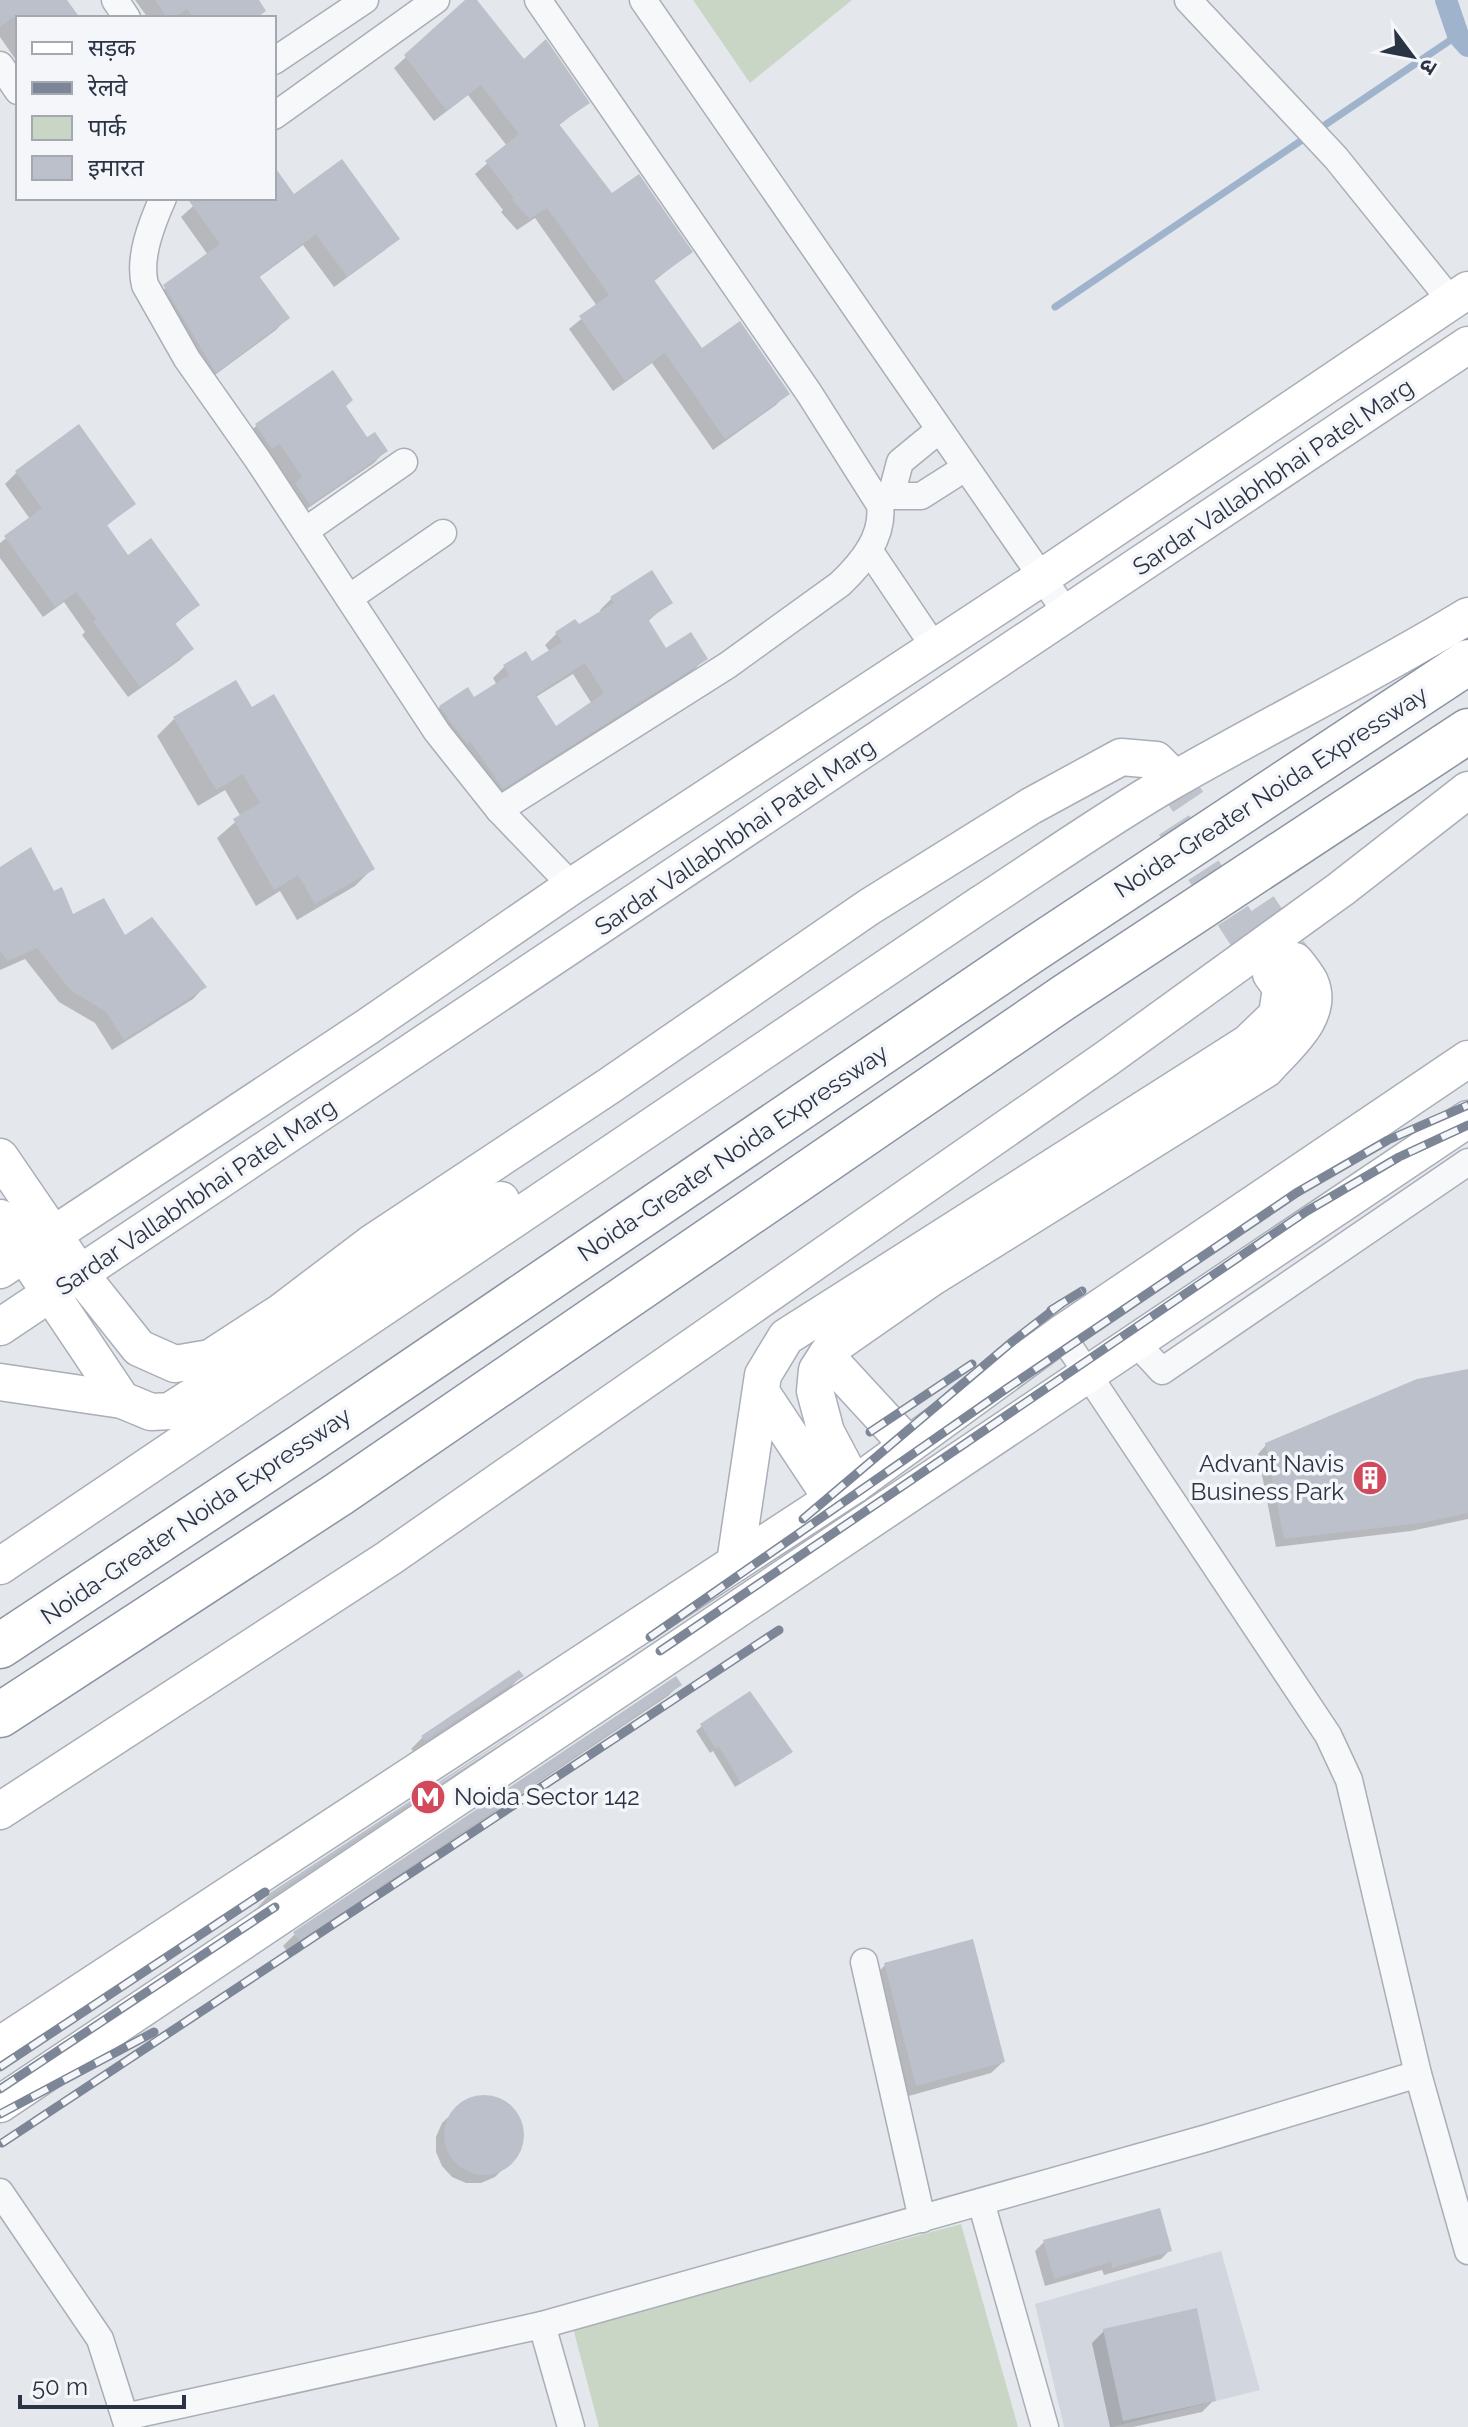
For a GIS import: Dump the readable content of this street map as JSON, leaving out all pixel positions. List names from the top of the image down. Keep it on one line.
{"streets":{"highway":["Noida-Greater Noida Expressway"],"street":["Sardar Vallabhbhai Patel Marg"]},"places":{"building":["Advant Navis Business Park"],"metro station":["Noida Sector 142"]},"legend":["सड़क","रेलवे","पार्क","इमारत"],"scale_bar":"50 m","north":"bottom right"}
